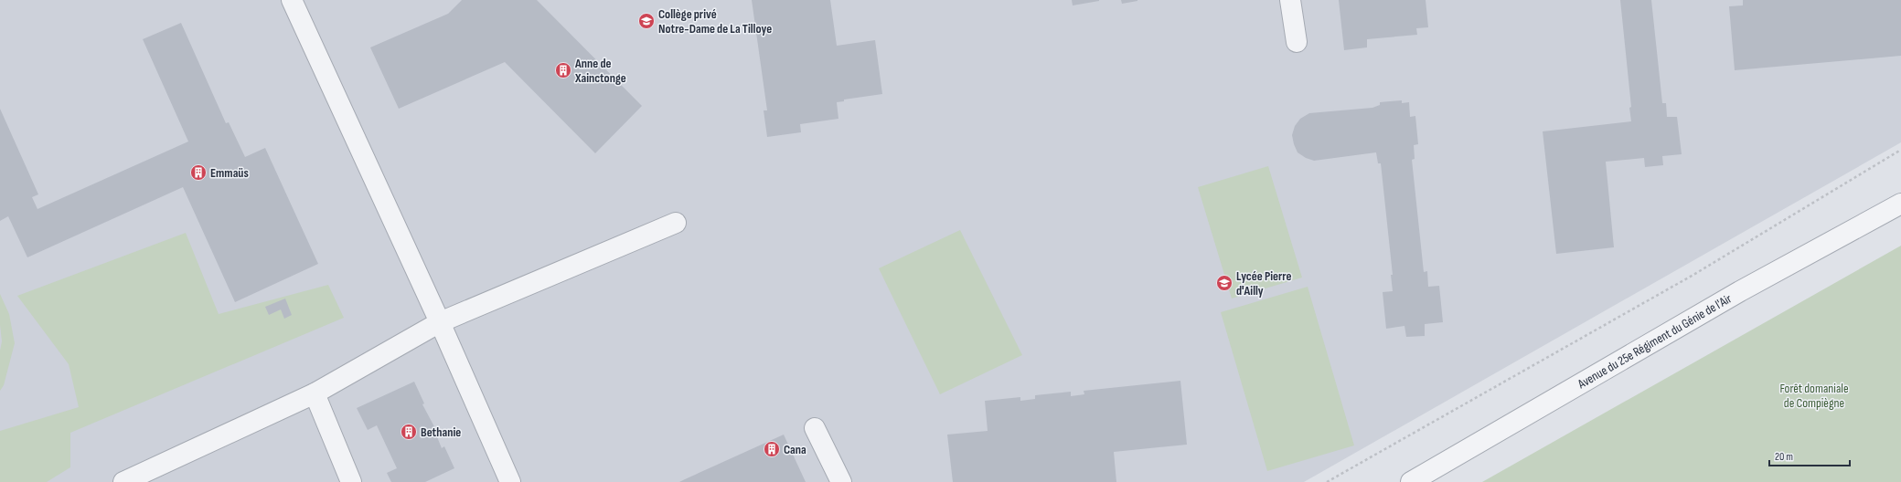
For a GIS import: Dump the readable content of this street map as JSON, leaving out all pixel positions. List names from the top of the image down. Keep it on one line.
{"streets":{"street":["Avenue du 25e Régiment du Génie de l'Air"]},"parks":["Forêt domaniale de Compiègne"],"places":{"school or university":["Collège privé Notre-Dame de La Tilloye","Lycée Pierre d'Ailly"],"building":["Anne de Xainctonge","Emmaüs","Bethanie","Cana"]},"scale_bar":"20 m"}
